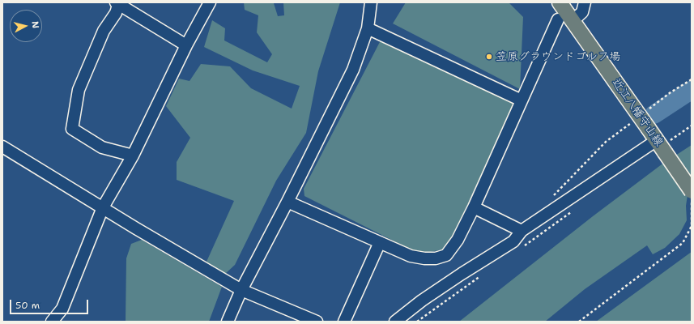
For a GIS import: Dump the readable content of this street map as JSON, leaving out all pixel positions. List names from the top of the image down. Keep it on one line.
{"streets":{"main road":["近江八幡守山線"]},"places":["笠原グラウンドゴルフ場"],"scale_bar":"50 m","north":"right"}
